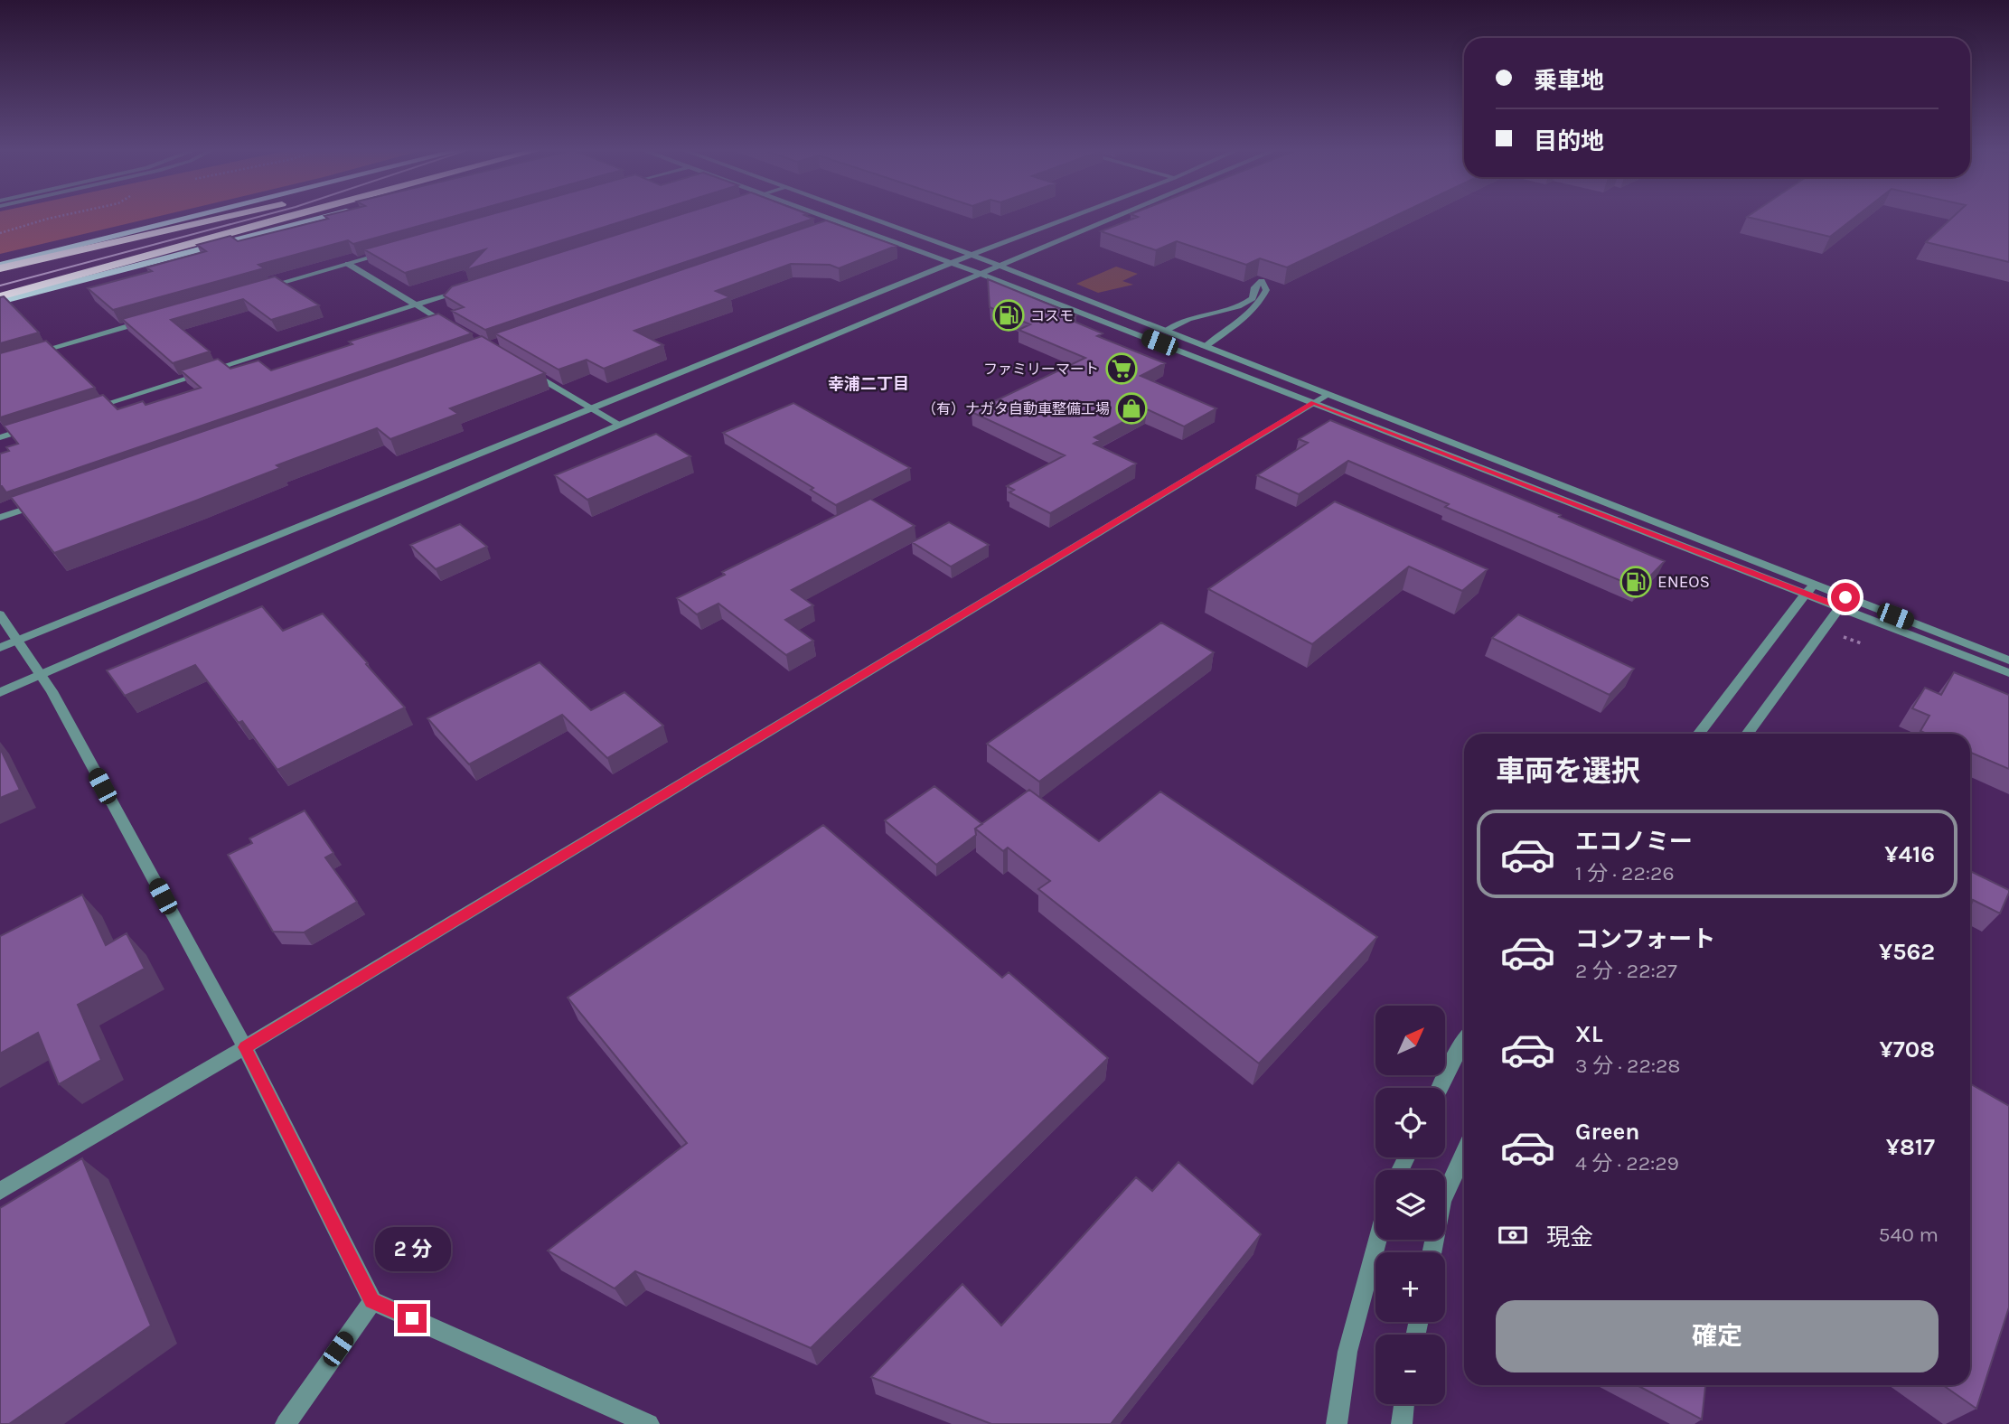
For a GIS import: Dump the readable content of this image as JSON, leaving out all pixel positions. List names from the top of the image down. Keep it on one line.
{"districts":["幸浦二丁目"],"places":{"fuel station":["コスモ","ENEOS"],"supermarket":["ファミリーマート"],"shop":["（有）ナガタ自動車整備工場"]},"north":"top right","page":{"banner":["乗車地","目的地"],"heading":"車両を選択","list":[{"name":"エコノミー","note":"1 分 · 22:26","value":"¥416"},{"name":"コンフォート","note":"2 分 · 22:27","value":"¥562"},{"name":"XL","note":"3 分 · 22:28","value":"¥708"},{"name":"Green","note":"4 分 · 22:29","value":"¥817"}],"map_buttons":["+","−"],"pay":["現金","540 m"],"bubble":"2 分","buttons":"確定"}}
